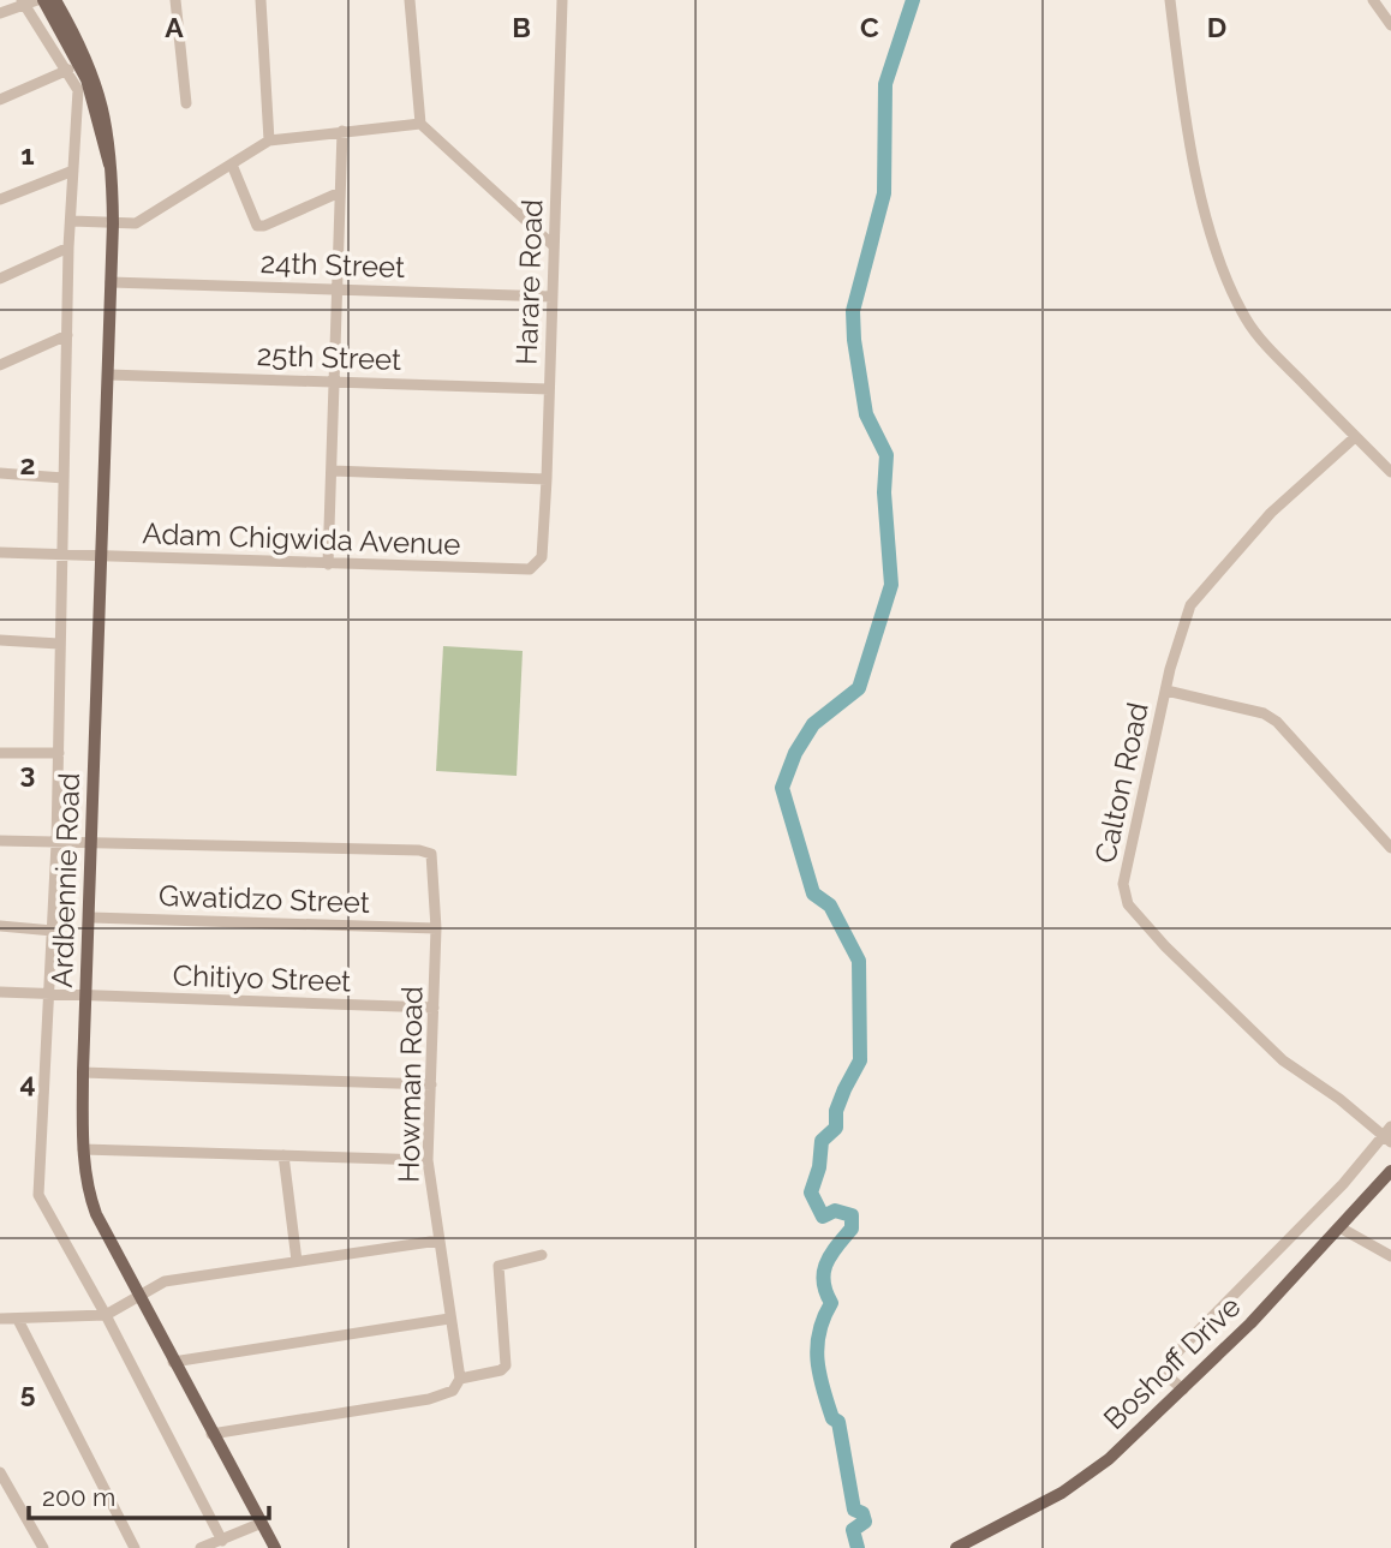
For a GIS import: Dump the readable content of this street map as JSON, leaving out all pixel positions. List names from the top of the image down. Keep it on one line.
{"streets":{"main road":["Ardbennie Road","Boshoff Drive"],"street":["24th Street","Harare Road","25th Street","Adam Chigwida Avenue","Calton Road","Gwatidzo Street","Chitiyo Street","Howman Road"]},"crossings":[["24th Street","Harare Road"],["24th Street","Ardbennie Road"],["Harare Road","25th Street"],["Harare Road","Adam Chigwida Avenue"],["25th Street","Ardbennie Road"],["Adam Chigwida Avenue","Ardbennie Road"],["Ardbennie Road","Gwatidzo Street"],["Ardbennie Road","Chitiyo Street"],["Ardbennie Road","Howman Road"],["Gwatidzo Street","Howman Road"],["Chitiyo Street","Howman Road"]],"scale_bar":"200 m","grid":{"columns":["A","B","C","D"],"rows":["1","2","3","4","5"]}}
